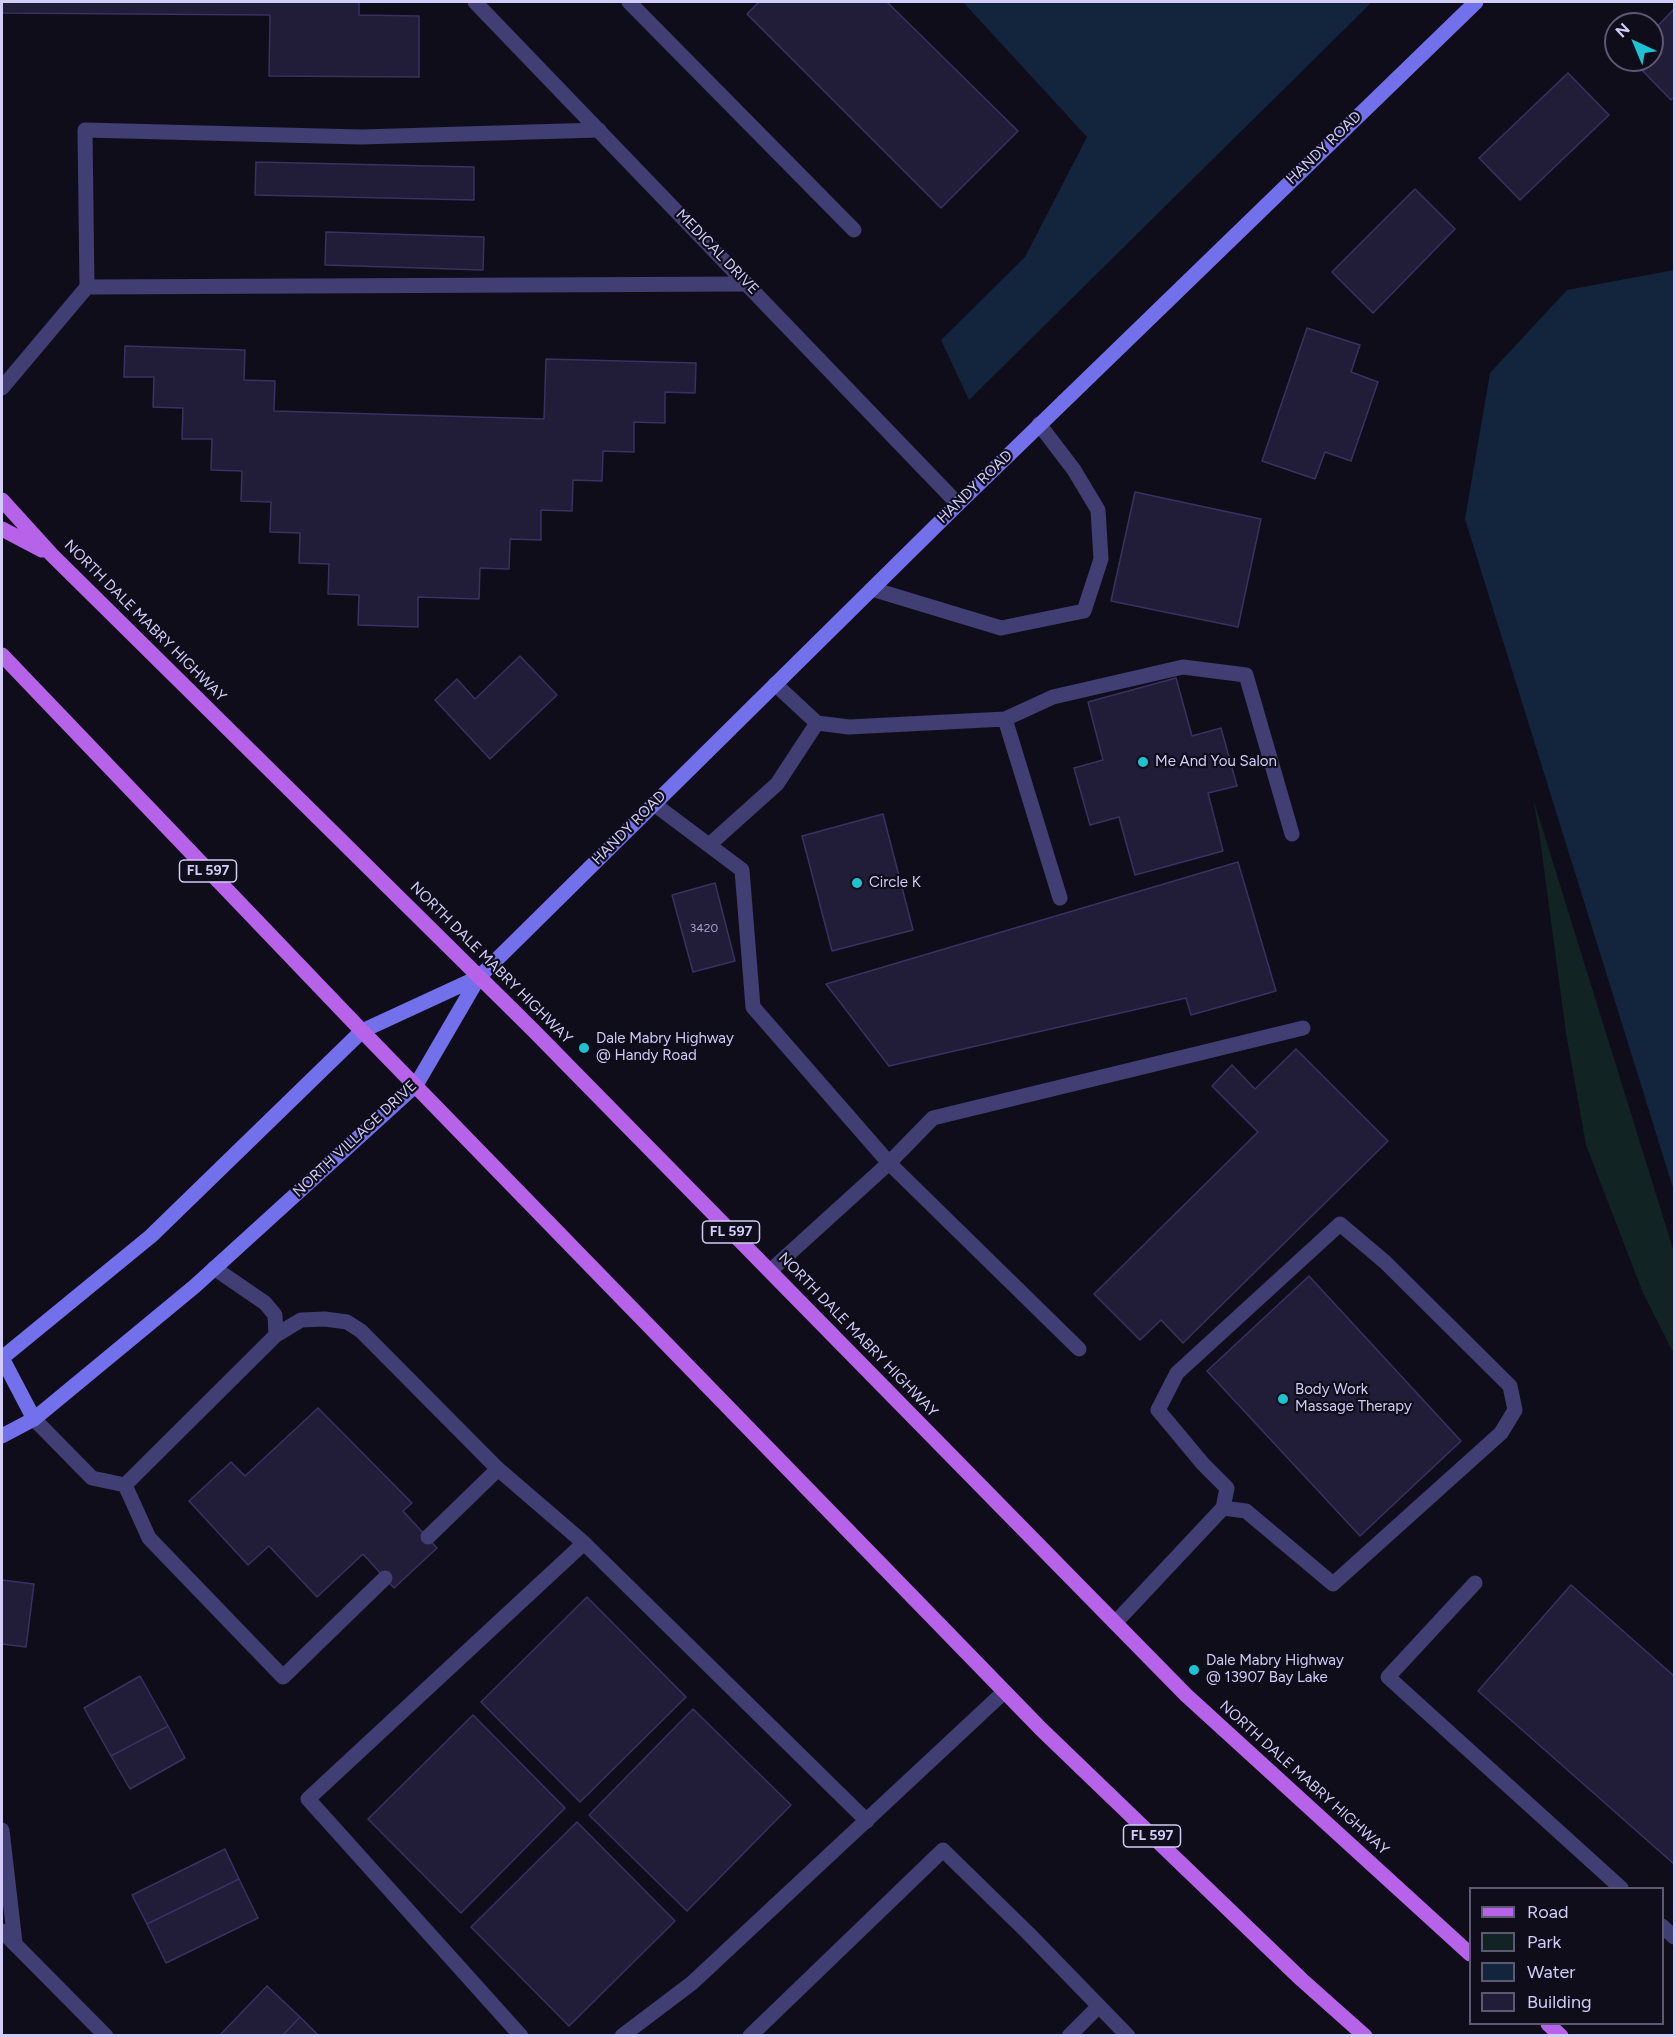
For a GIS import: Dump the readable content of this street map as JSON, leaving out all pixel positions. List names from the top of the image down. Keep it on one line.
{"streets":{"main road":["NORTH DALE MABRY HIGHWAY","FL 597"],"street":["HANDY ROAD","MEDICAL DRIVE","NORTH VILLAGE DRIVE"]},"crossings":[["HANDY ROAD","MEDICAL DRIVE"],["HANDY ROAD","NORTH DALE MABRY HIGHWAY"],["HANDY ROAD","NORTH VILLAGE DRIVE"],["NORTH DALE MABRY HIGHWAY","NORTH VILLAGE DRIVE"],["FL 597","NORTH VILLAGE DRIVE"]],"places":["Me And You Salon","Circle K","Dale Mabry Highway @ Handy Road","Body Work Massage Therapy","Dale Mabry Highway @ 13907 Bay Lake"],"house_numbers":["3420"],"legend":["Road","Park","Water","Building"],"north":"top left"}
